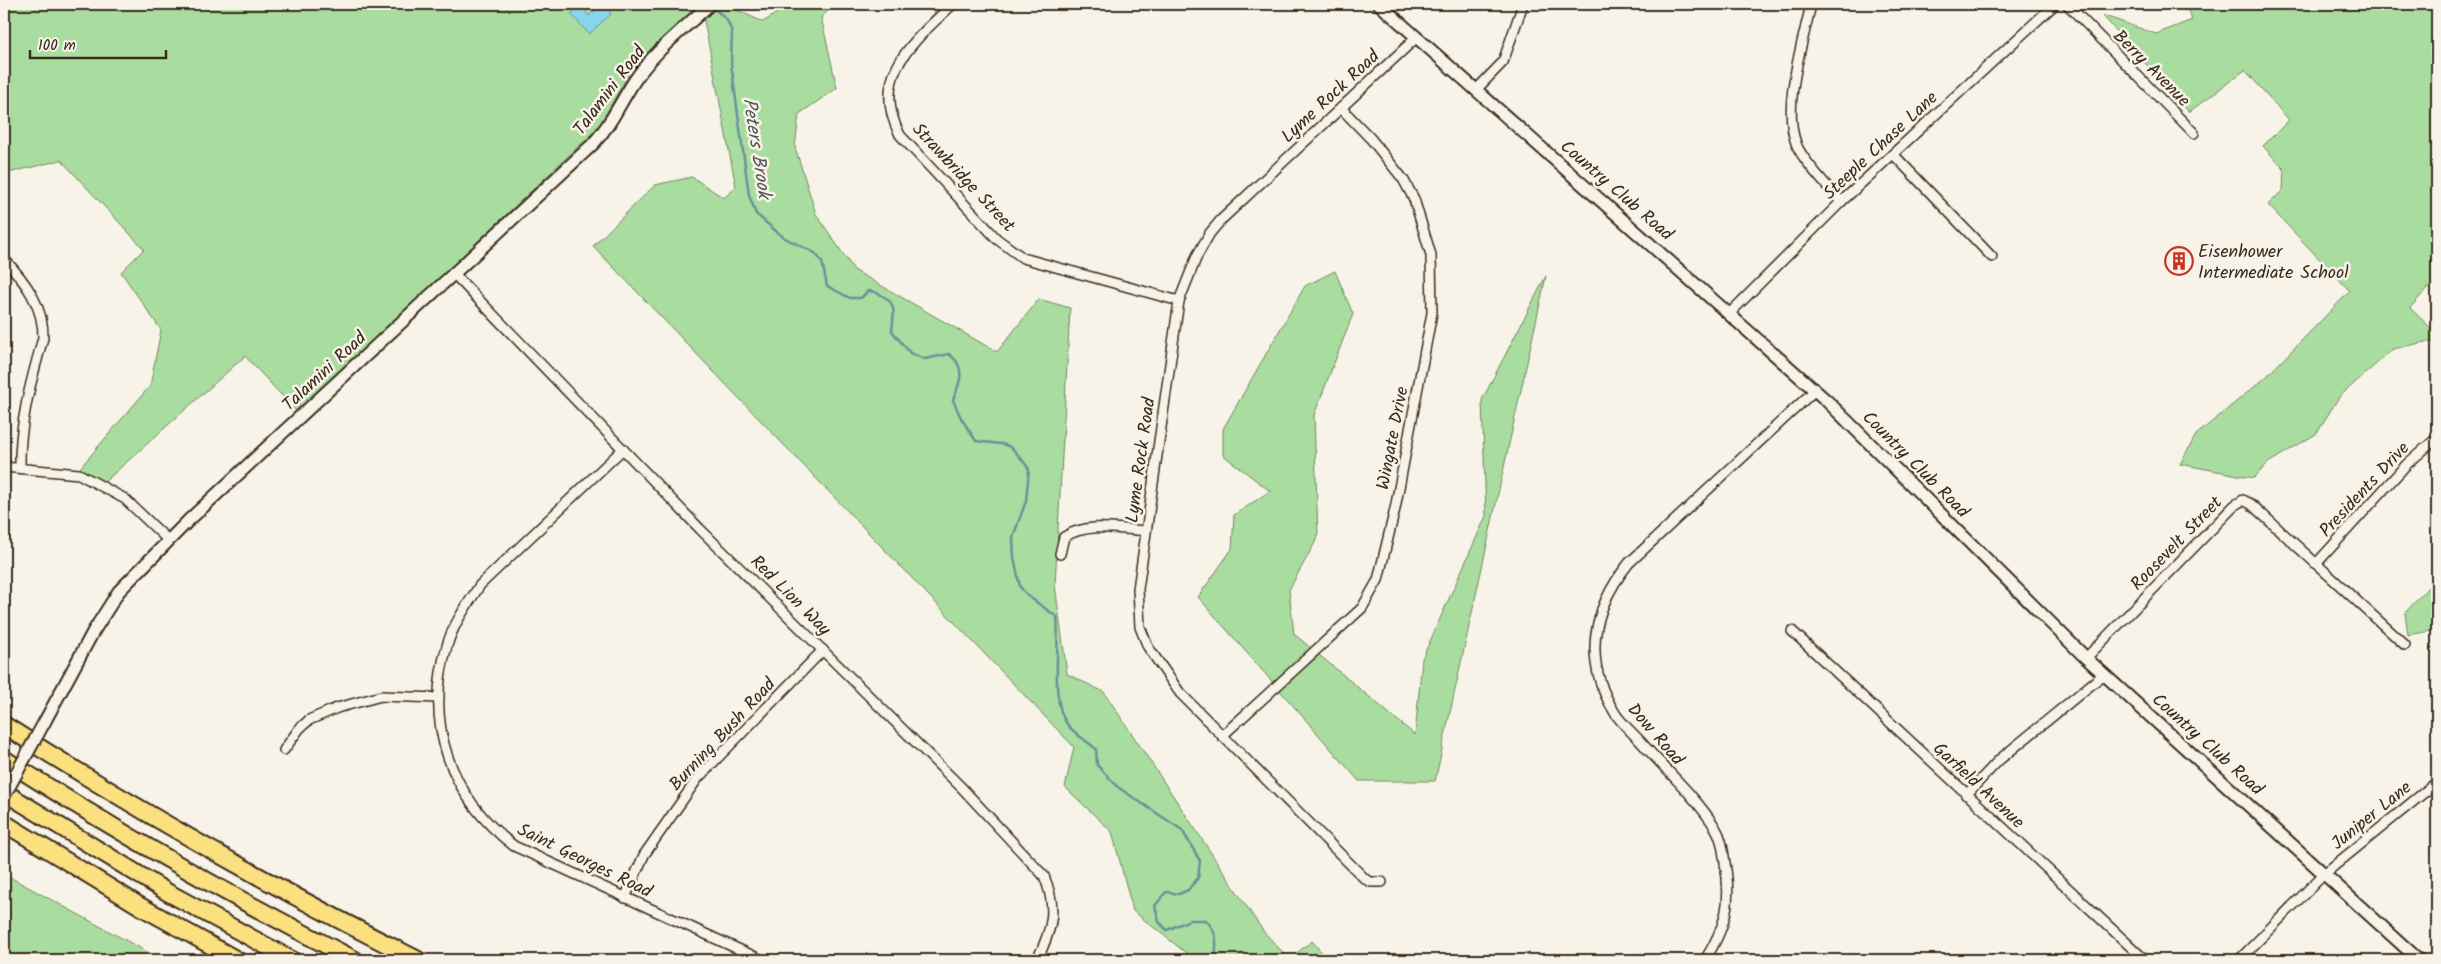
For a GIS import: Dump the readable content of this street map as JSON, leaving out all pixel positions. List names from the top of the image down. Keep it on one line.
{"streets":{"street":["Berry Avenue","Talamini Road","Lyme Rock Road","Steeple Chase Lane","Strawbridge Street","Country Club Road","Wingate Drive","Presidents Drive","Roosevelt Street","Red Lion Way","Burning Bush Road","Dow Road","Garfield Avenue","Juniper Lane","Saint Georges Road"]},"crossings":[["Talamini Road","Red Lion Way"],["Lyme Rock Road","Strawbridge Street"],["Lyme Rock Road","Country Club Road"],["Lyme Rock Road","Wingate Drive"],["Steeple Chase Lane","Country Club Road"],["Country Club Road","Roosevelt Street"],["Country Club Road","Dow Road"],["Country Club Road","Juniper Lane"],["Presidents Drive","Roosevelt Street"],["Red Lion Way","Burning Bush Road"],["Red Lion Way","Saint Georges Road"],["Burning Bush Road","Saint Georges Road"]],"water":["Peters Brook"],"places":{"building":["Eisenhower Intermediate School"]},"scale_bar":"100 m"}
